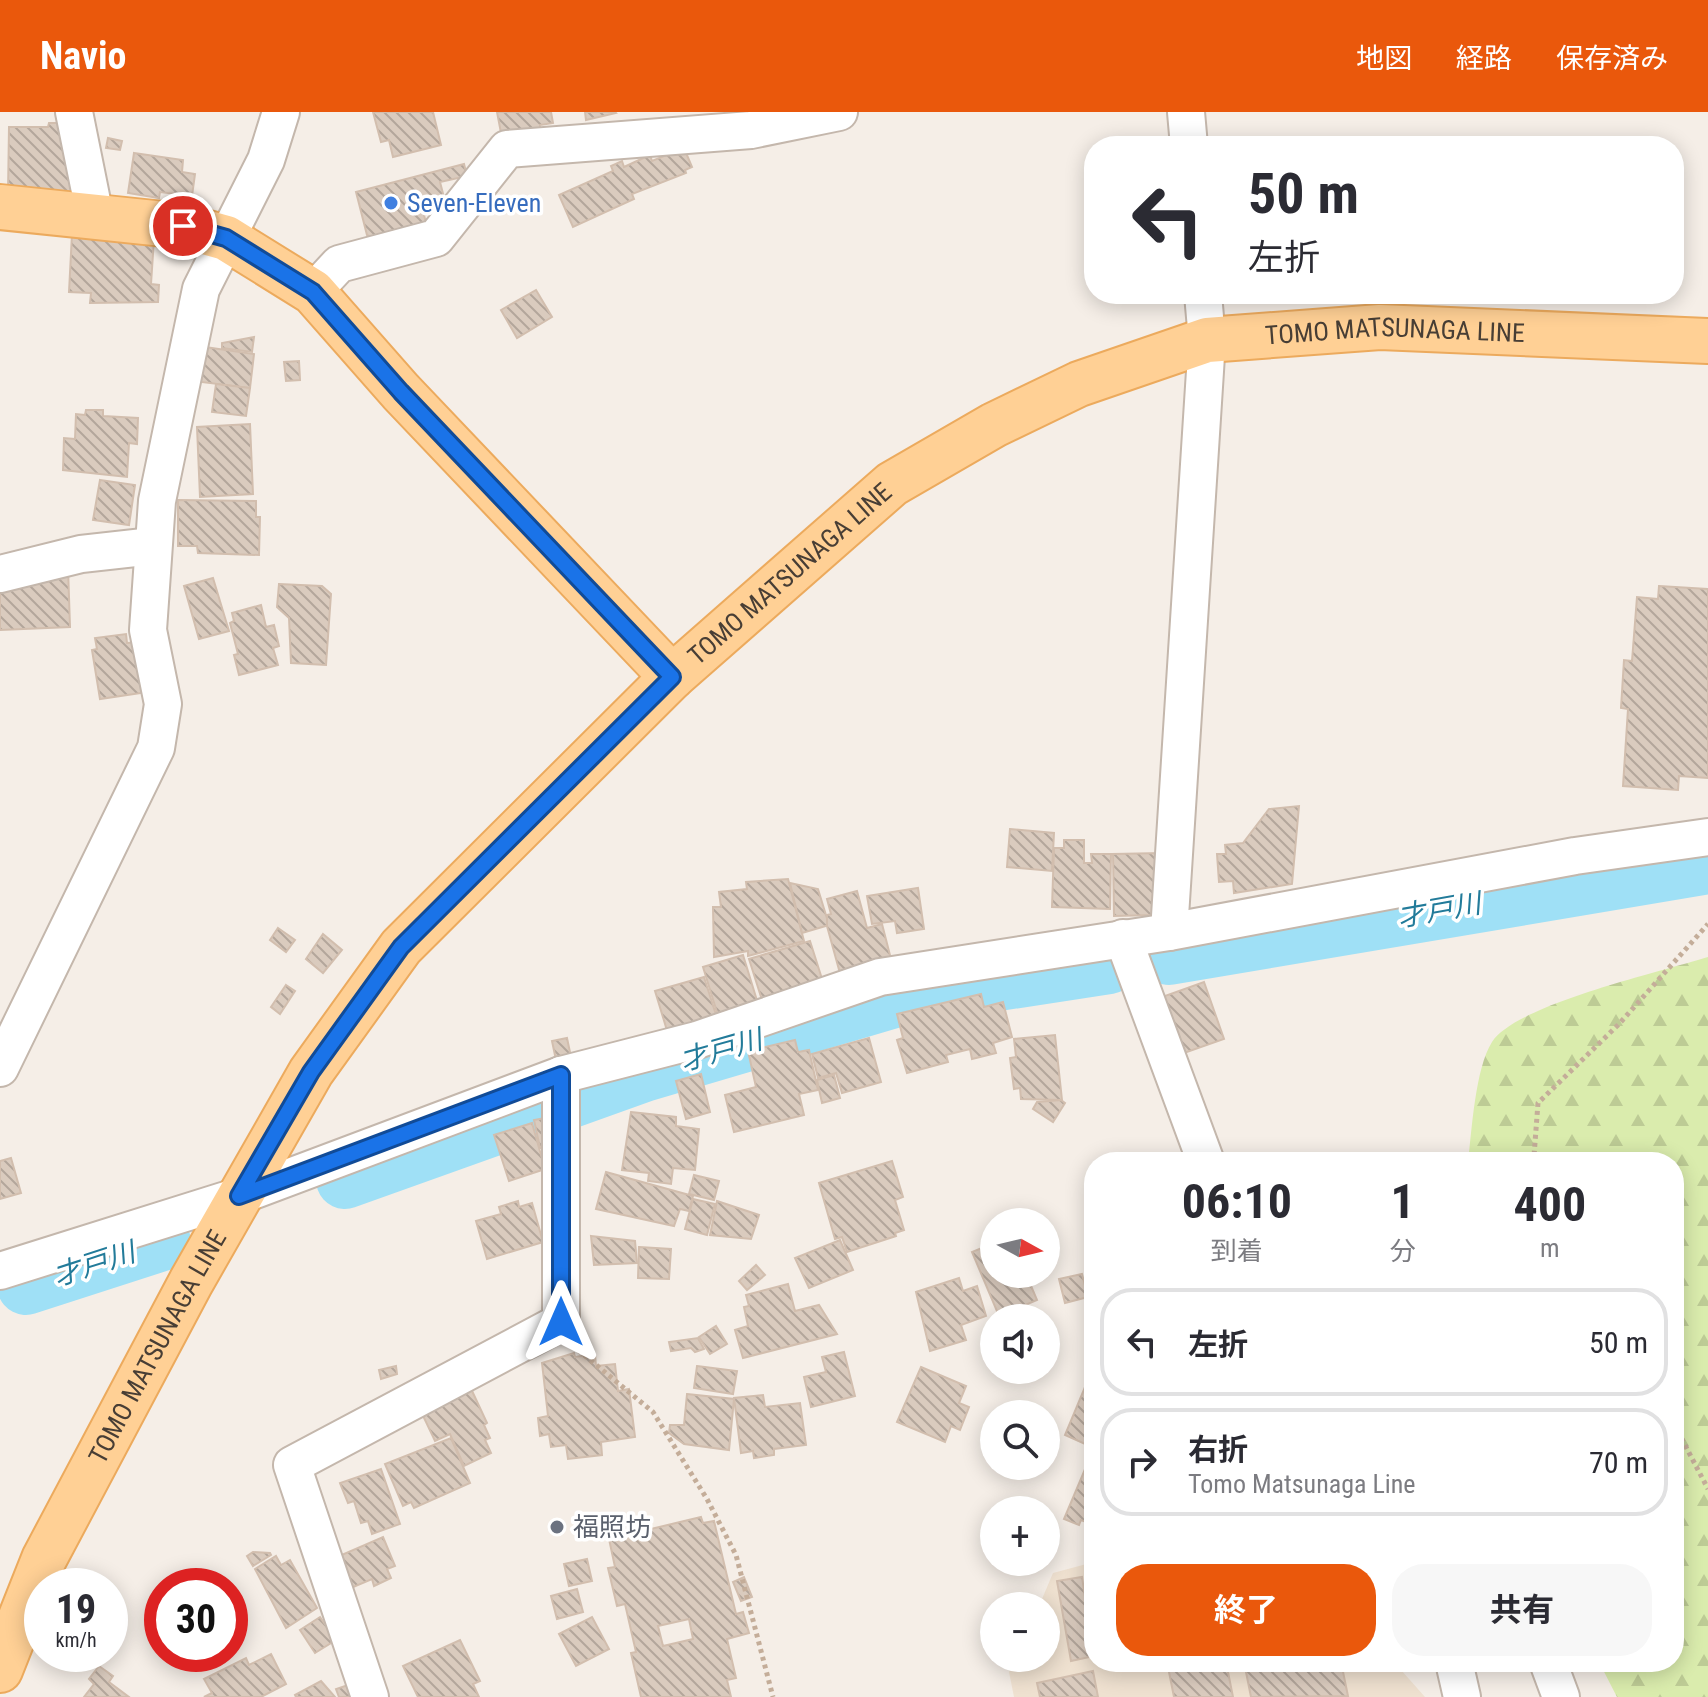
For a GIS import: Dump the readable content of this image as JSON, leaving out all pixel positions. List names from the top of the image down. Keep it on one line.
{"streets":{"main road":["TOMO MATSUNAGA LINE"]},"water":["才戸川"],"places":["Seven-Eleven","福照坊"],"north":"right","page":{"header":"Navio","nav":["地図","経路","保存済み"],"turn":["50 m","左折"],"eta":["06:10","到着","1","分","400","m"],"map_buttons":["+","−"],"list":[{"name":"左折","value":"50 m"},{"name":"右折","note":"Tomo Matsunaga Line","value":"70 m"}],"buttons":["終了","共有"],"speed":"19 km/h","limit":"30"}}
